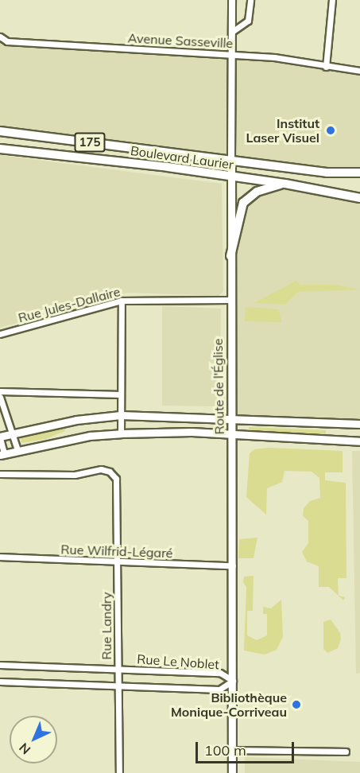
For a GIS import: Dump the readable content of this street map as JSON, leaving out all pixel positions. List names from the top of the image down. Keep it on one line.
{"streets":{"main road":["175","Boulevard Laurier","Route de l'Église"],"street":["Avenue Sasseville","Rue Jules-Dallaire","Rue Wilfrid-Légaré","Rue Landry","Rue Le Noblet"]},"crossings":[["Avenue Sasseville","Route de l'Église"],["Boulevard Laurier","Route de l'Église"],["Rue Jules-Dallaire","Route de l'Église"],["Route de l'Église","Rue Wilfrid-Légaré"],["Route de l'Église","Rue Le Noblet"],["Rue Wilfrid-Légaré","Rue Landry"],["Rue Landry","Rue Le Noblet"]],"places":["Institut Laser Visuel","Bibliothèque Monique-Corriveau"],"scale_bar":"100 m","north":"bottom left"}
